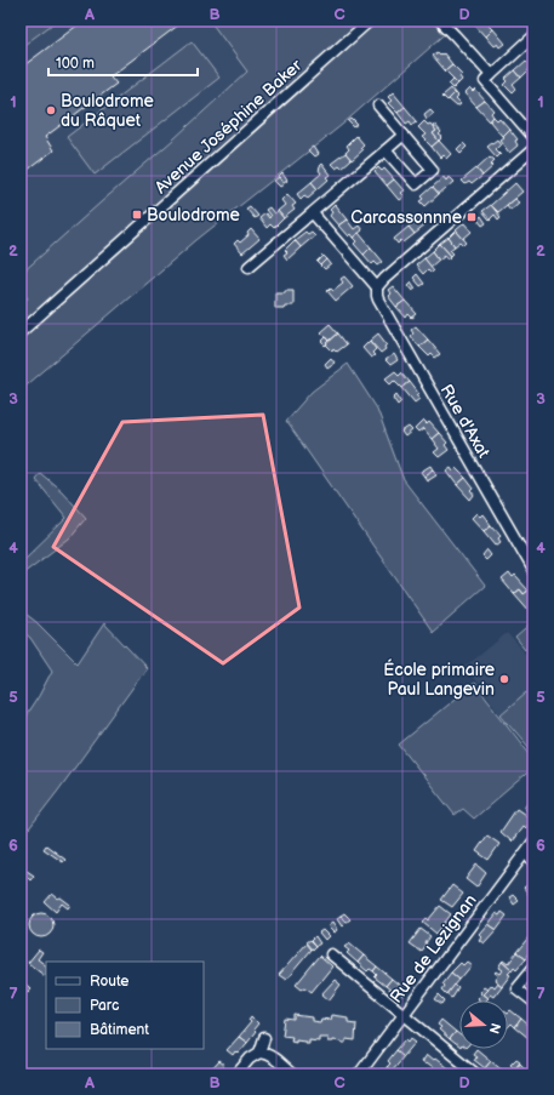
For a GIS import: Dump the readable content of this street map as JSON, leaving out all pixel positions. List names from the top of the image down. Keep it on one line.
{"streets":{"street":["Avenue Joséphine Baker","Rue d'Axat","Rue de Lezignan"]},"places":{"other":["Boulodrome du Râquet","École primaire Paul Langevin"],"transit":["Boulodrome","Carcassonnne"]},"legend":["Route","Parc","Bâtiment"],"scale_bar":"100 m","north":"right","grid":{"columns":["A","B","C","D"],"rows":["1","2","3","4","5","6","7"]}}
